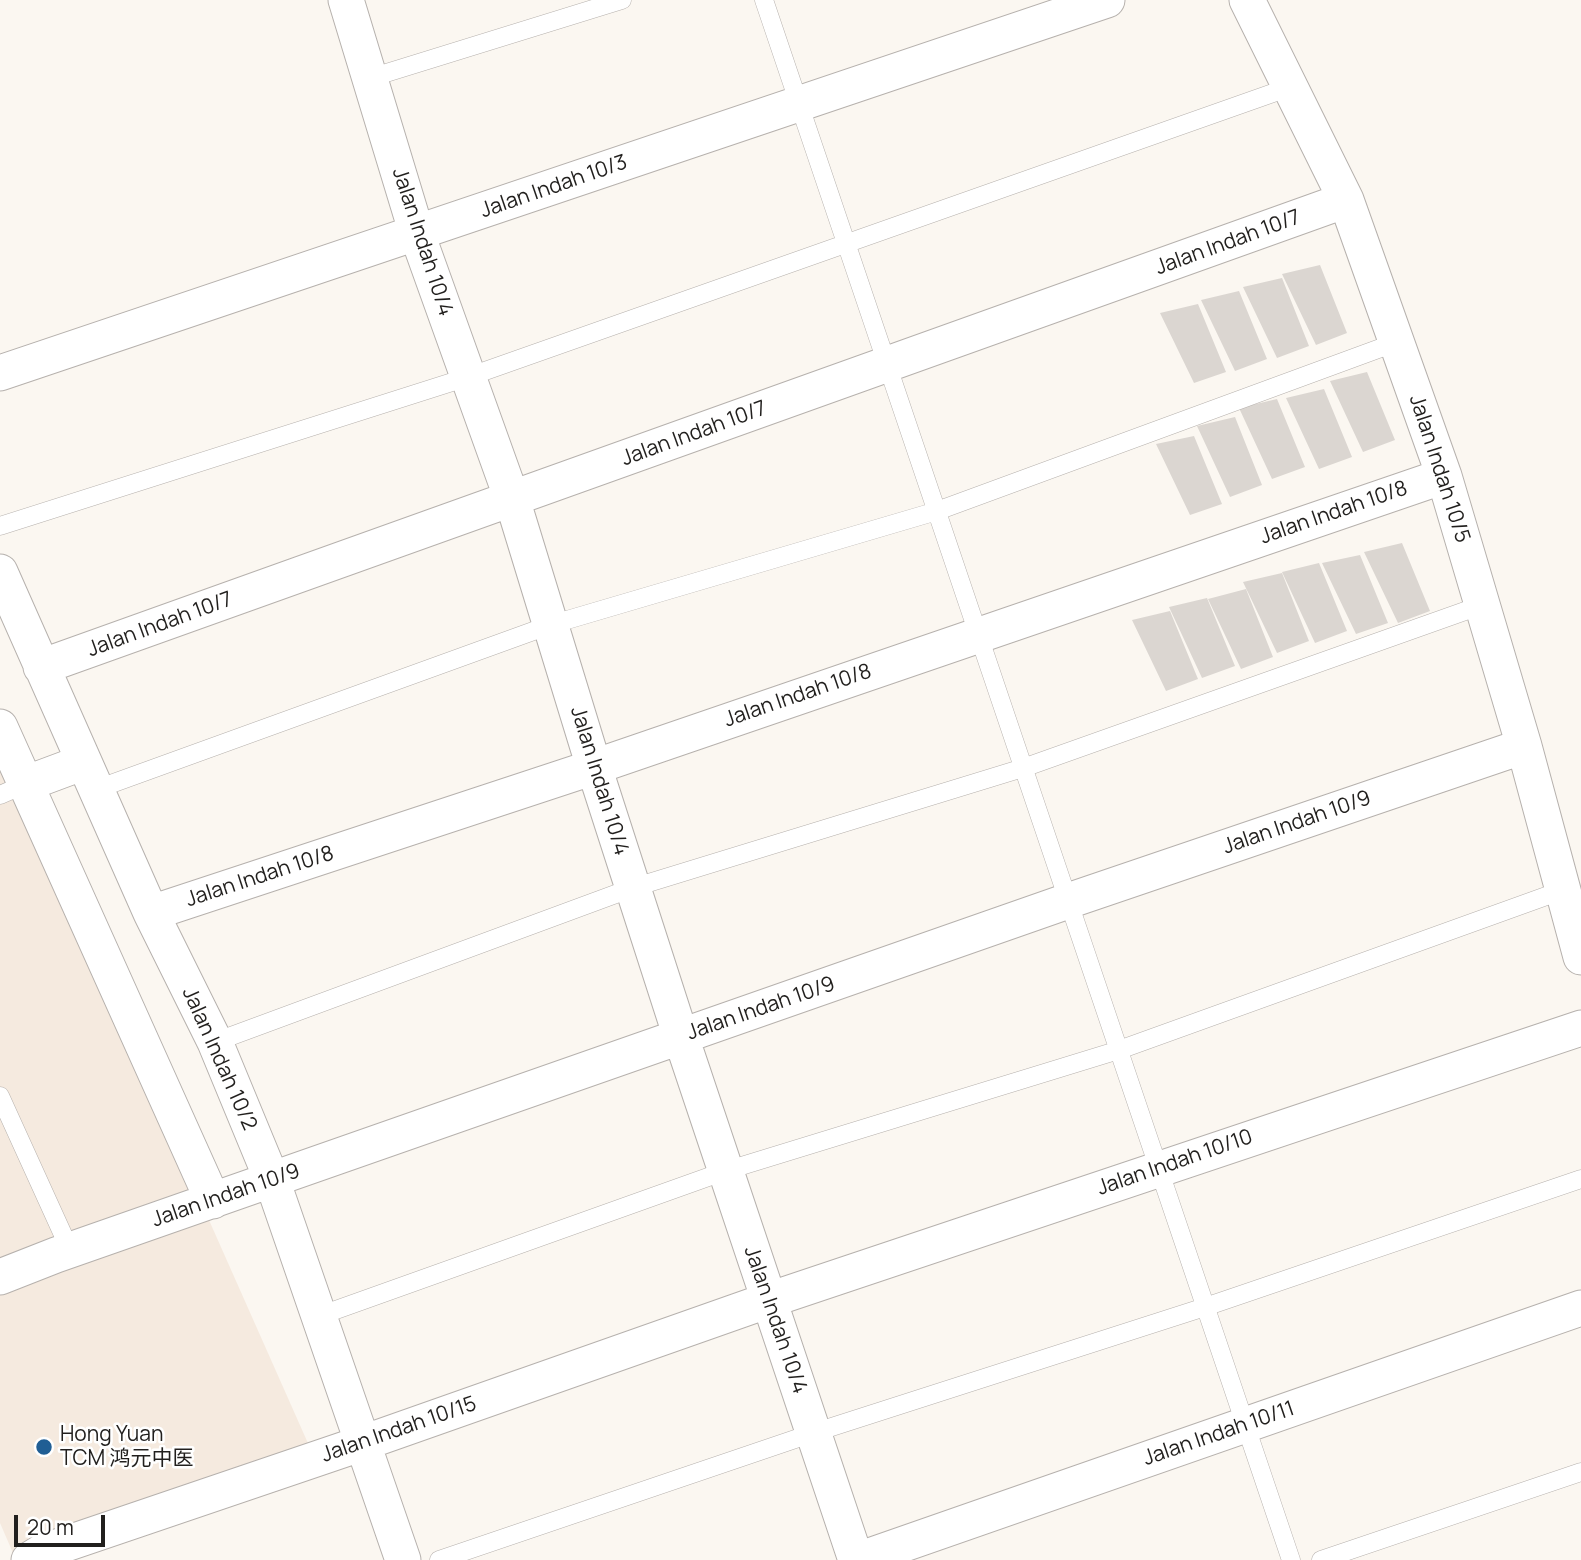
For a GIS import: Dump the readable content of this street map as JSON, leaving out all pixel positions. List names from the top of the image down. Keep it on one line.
{"streets":{"street":["Jalan Indah 10/3","Jalan Indah 10/4","Jalan Indah 10/7","Jalan Indah 10/5","Jalan Indah 10/8","Jalan Indah 10/9","Jalan Indah 10/2","Jalan Indah 10/10","Jalan Indah 10/15","Jalan Indah 10/11"]},"crossings":[["Jalan Indah 10/3","Jalan Indah 10/4"],["Jalan Indah 10/4","Jalan Indah 10/7"],["Jalan Indah 10/4","Jalan Indah 10/8"],["Jalan Indah 10/4","Jalan Indah 10/9"],["Jalan Indah 10/4","Jalan Indah 10/10"],["Jalan Indah 10/4","Jalan Indah 10/15"],["Jalan Indah 10/4","Jalan Indah 10/11"],["Jalan Indah 10/7","Jalan Indah 10/5"],["Jalan Indah 10/7","Jalan Indah 10/2"],["Jalan Indah 10/5","Jalan Indah 10/8"],["Jalan Indah 10/5","Jalan Indah 10/9"],["Jalan Indah 10/8","Jalan Indah 10/2"],["Jalan Indah 10/9","Jalan Indah 10/2"],["Jalan Indah 10/2","Jalan Indah 10/15"],["Jalan Indah 10/10","Jalan Indah 10/15"]],"places":["Hong Yuan TCM 鸿元中医"],"scale_bar":"20 m"}
